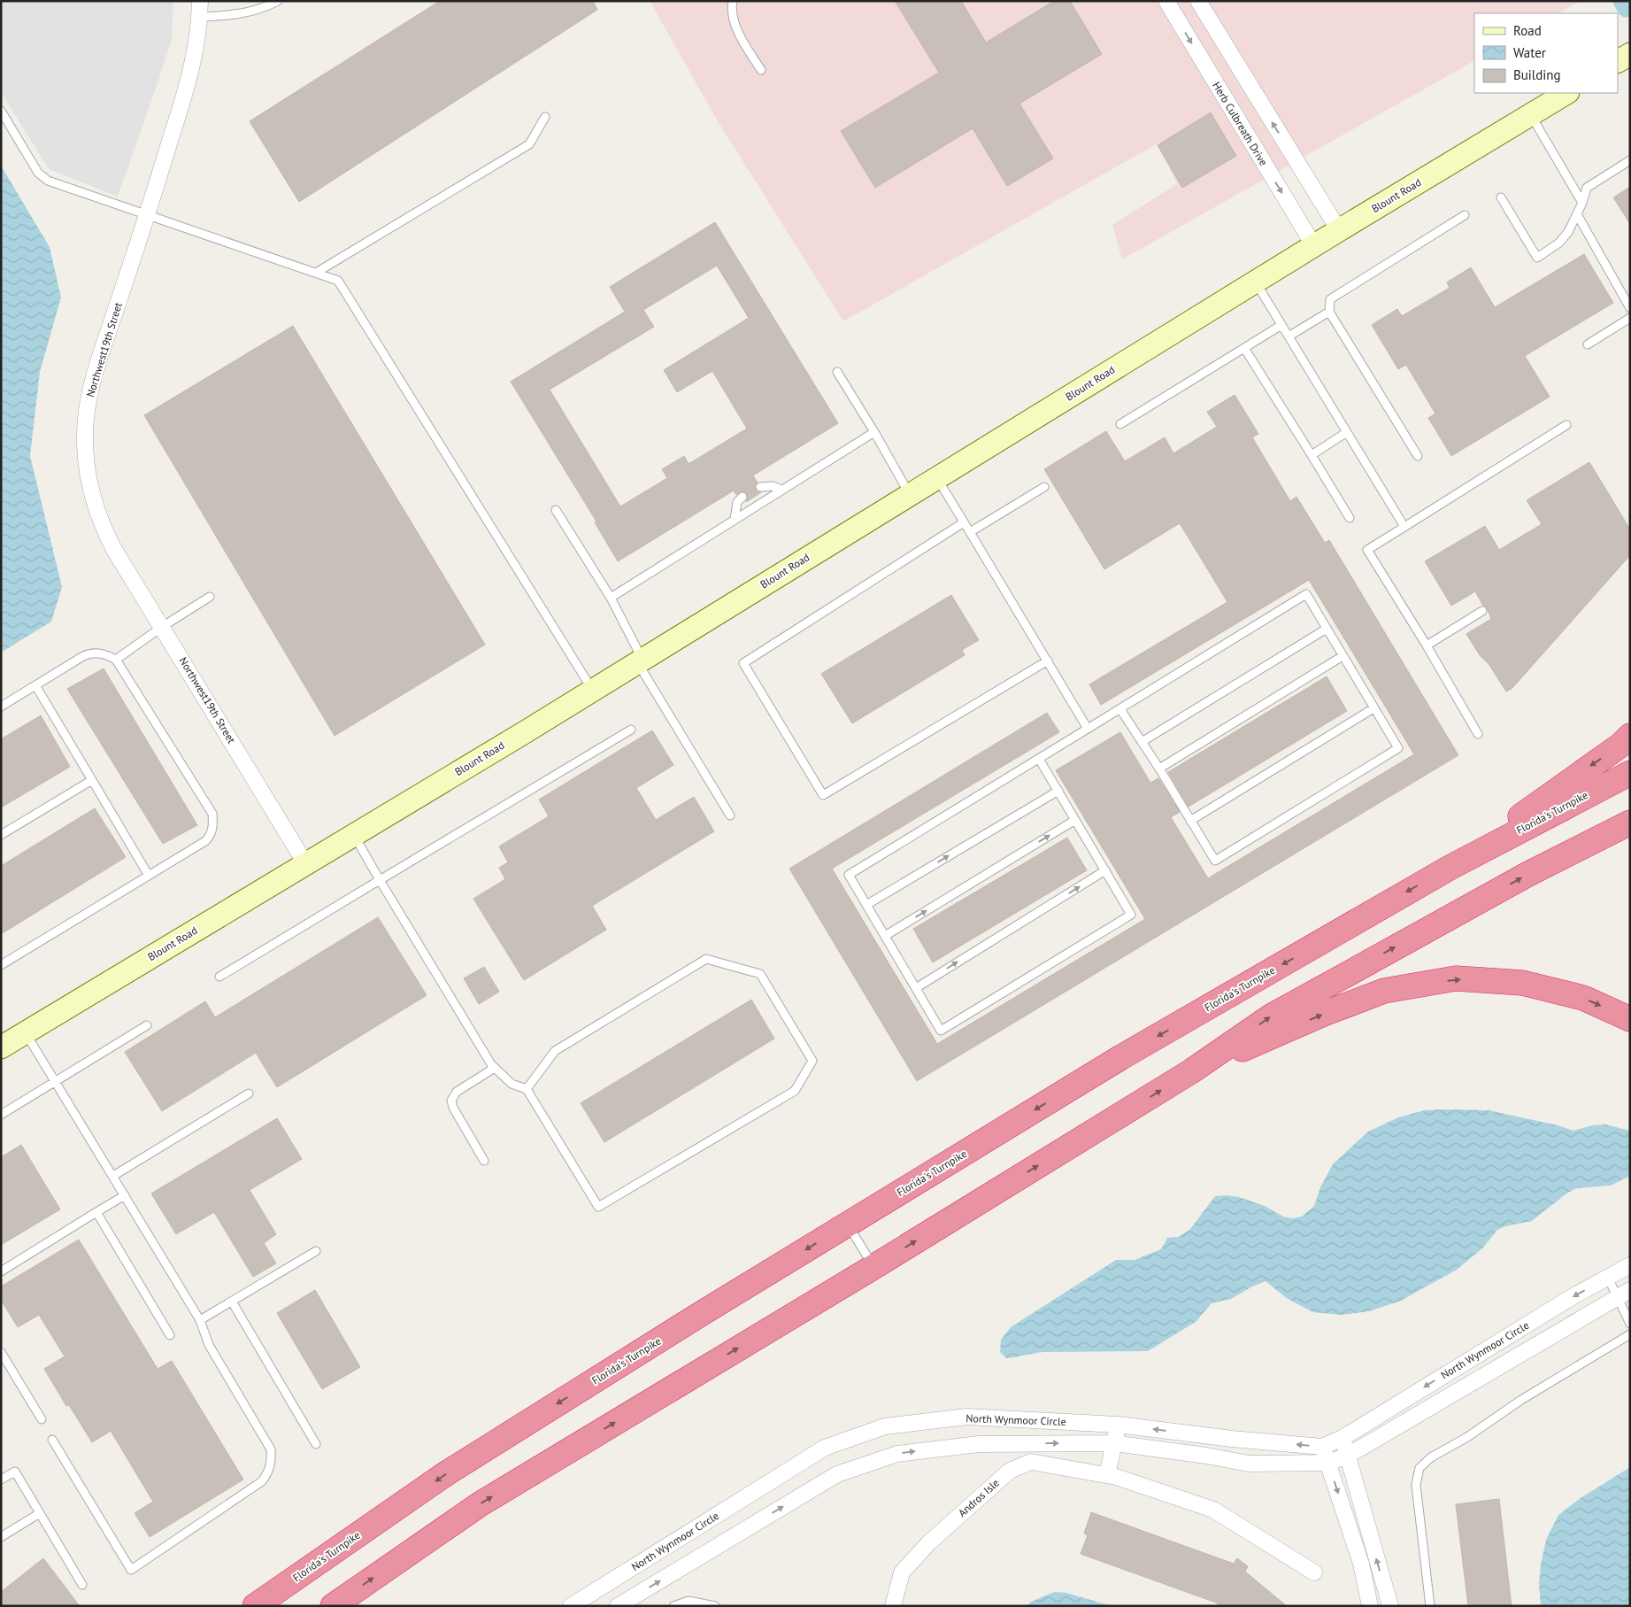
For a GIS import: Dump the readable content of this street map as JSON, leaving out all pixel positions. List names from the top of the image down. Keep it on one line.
{"streets":{"highway":["Florida's Turnpike"],"street":["Herb Culbreath Drive","Blount Road","Northwest19th Street","North Wynmoor Circle","Andros Isle"]},"crossings":[["Herb Culbreath Drive","Blount Road"],["Blount Road","Northwest19th Street"]],"legend":["Road","Water","Building"]}
